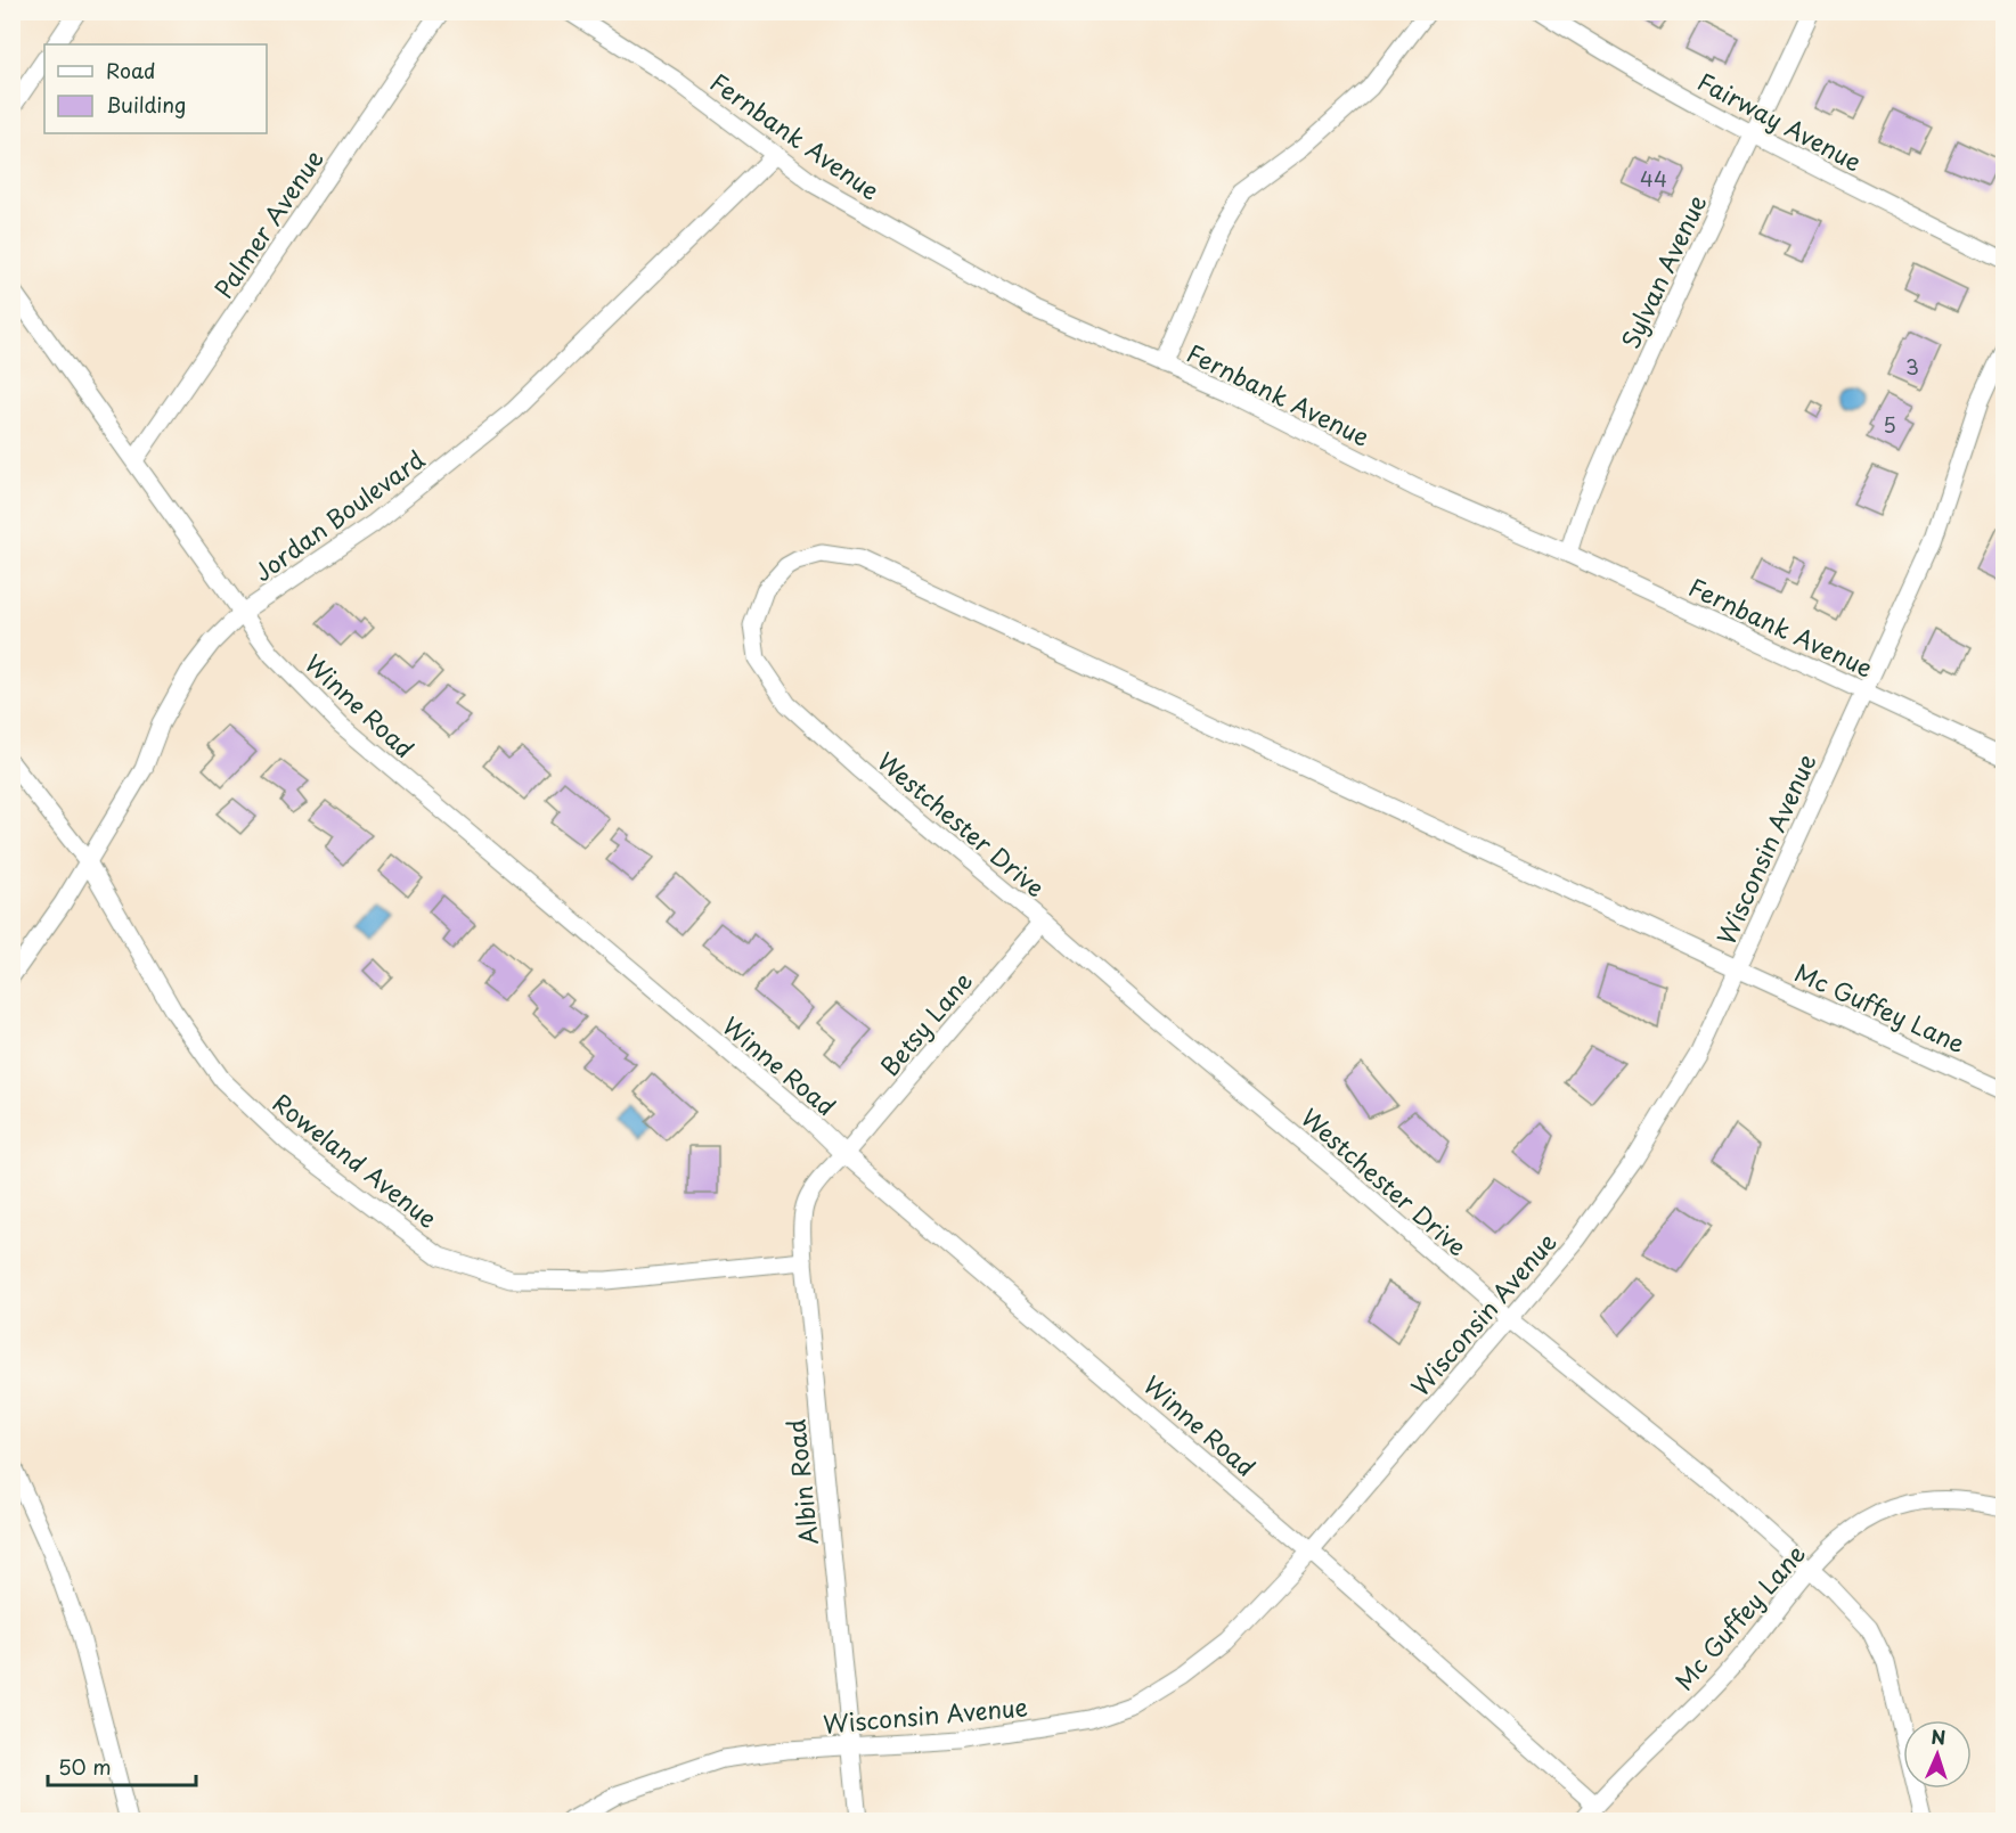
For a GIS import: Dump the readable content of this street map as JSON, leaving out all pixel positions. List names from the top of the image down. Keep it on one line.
{"streets":{"street":["Fairway Avenue","Fernbank Avenue","Palmer Avenue","Sylvan Avenue","Jordan Boulevard","Winne Road","Westchester Drive","Wisconsin Avenue","Mc Guffey Lane","Betsy Lane","Roweland Avenue","Albin Road"]},"crossings":[["Fairway Avenue","Sylvan Avenue"],["Fernbank Avenue","Sylvan Avenue"],["Fernbank Avenue","Jordan Boulevard"],["Fernbank Avenue","Wisconsin Avenue"],["Palmer Avenue","Winne Road"],["Jordan Boulevard","Winne Road"],["Jordan Boulevard","Roweland Avenue"],["Winne Road","Wisconsin Avenue"],["Winne Road","Mc Guffey Lane"],["Winne Road","Betsy Lane"],["Winne Road","Albin Road"],["Westchester Drive","Wisconsin Avenue"],["Westchester Drive","Mc Guffey Lane"],["Westchester Drive","Betsy Lane"],["Wisconsin Avenue","Mc Guffey Lane"],["Wisconsin Avenue","Albin Road"],["Betsy Lane","Albin Road"],["Roweland Avenue","Albin Road"]],"house_numbers":["44","3","5"],"legend":["Road","Building"],"scale_bar":"50 m","north":"top"}
